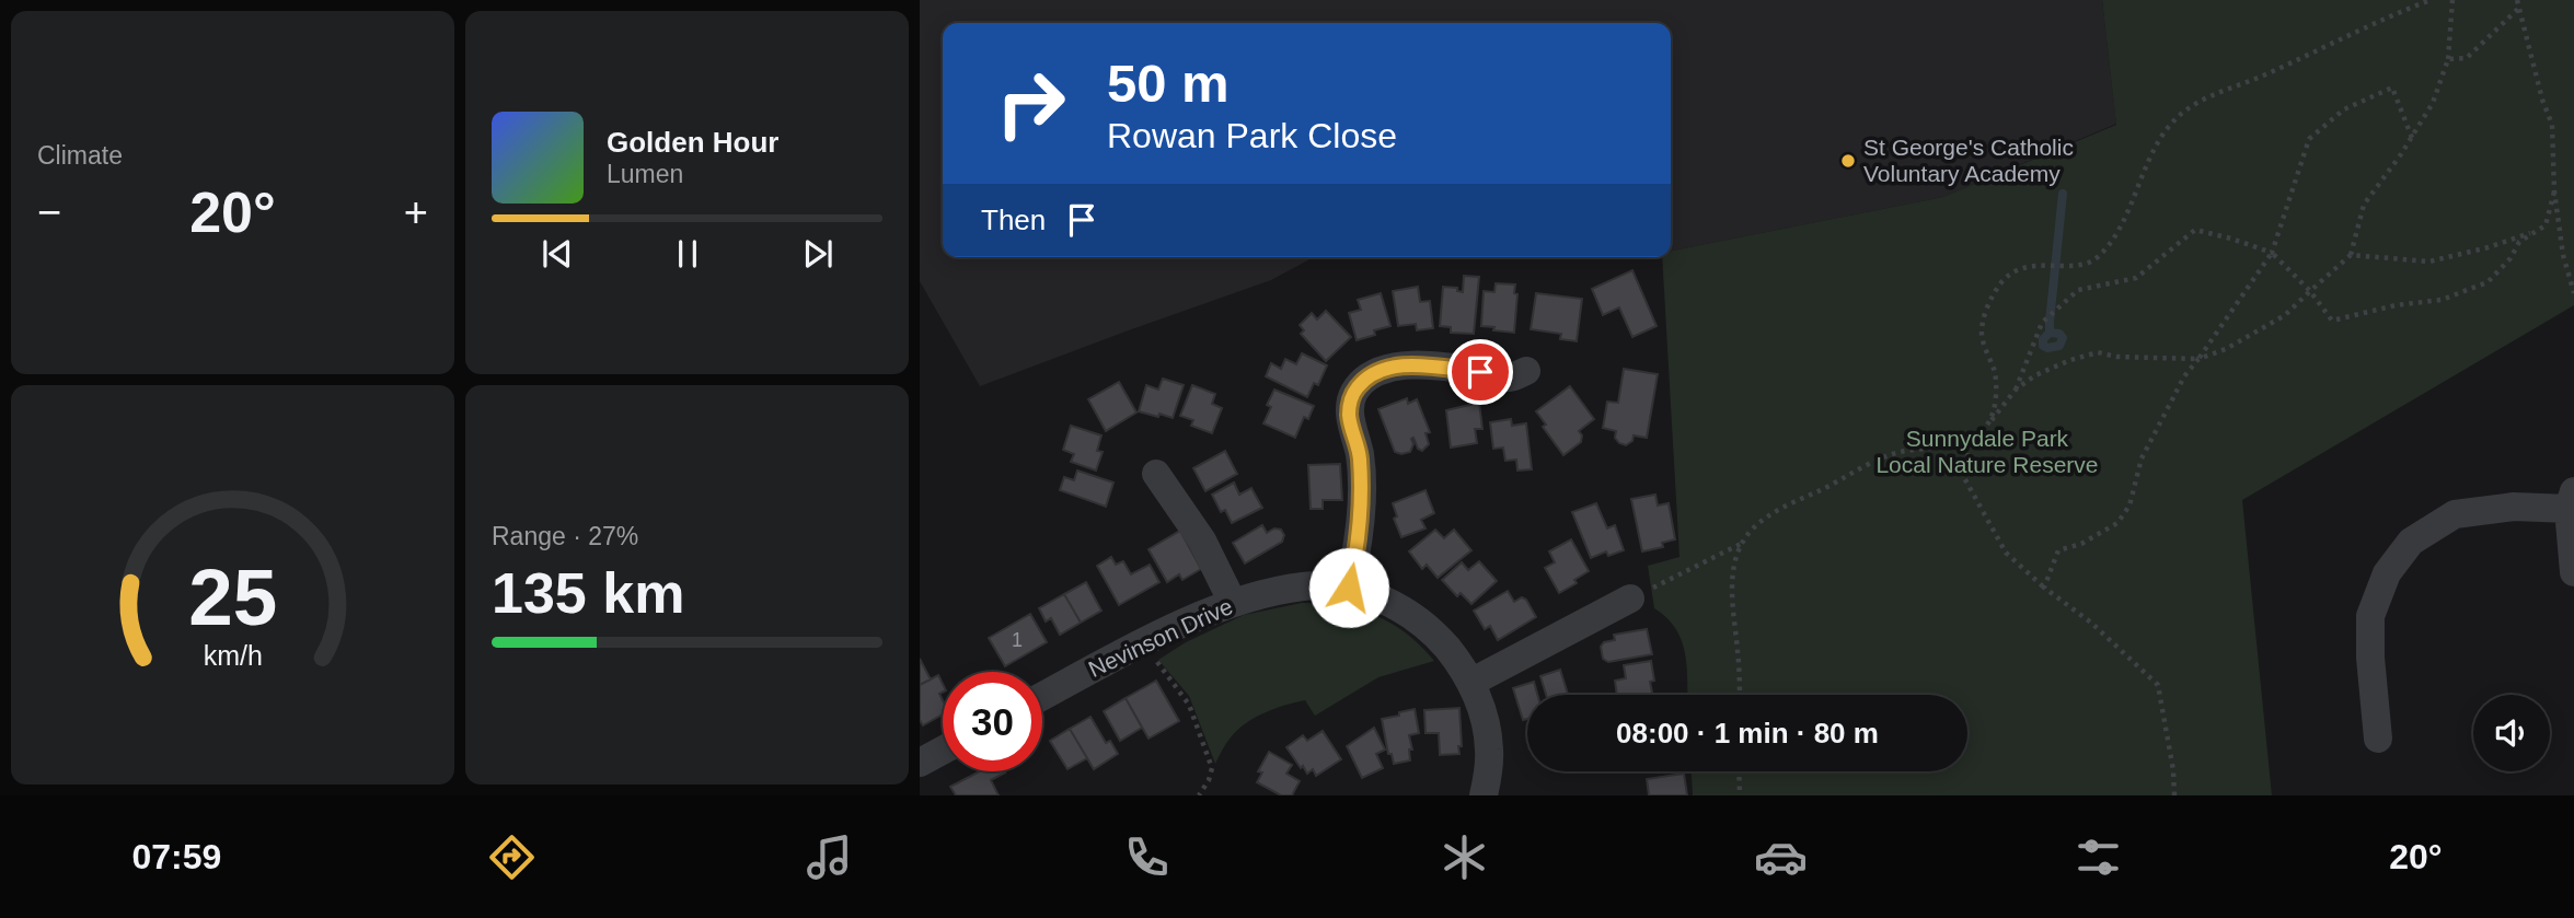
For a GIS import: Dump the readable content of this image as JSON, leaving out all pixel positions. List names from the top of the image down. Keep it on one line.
{"streets":{"street":["Nevinson Drive"]},"parks":["Sunnydale Park Local Nature Reserve"],"places":["St George's Catholic Voluntary Academy"],"house_numbers":["1"],"page":{"tile":["Climate",["Range · 27%","135 km"]],"turn":["50 m","Rowan Park Close"],"song":["Golden Hour","Lumen"],"heat":["−","20°","+"],"then":"Then","limit":"30","trip":"08:00 · 1 min · 80 m","tabs":["07:59","20°"],"gauge":["25","km/h"]}}
